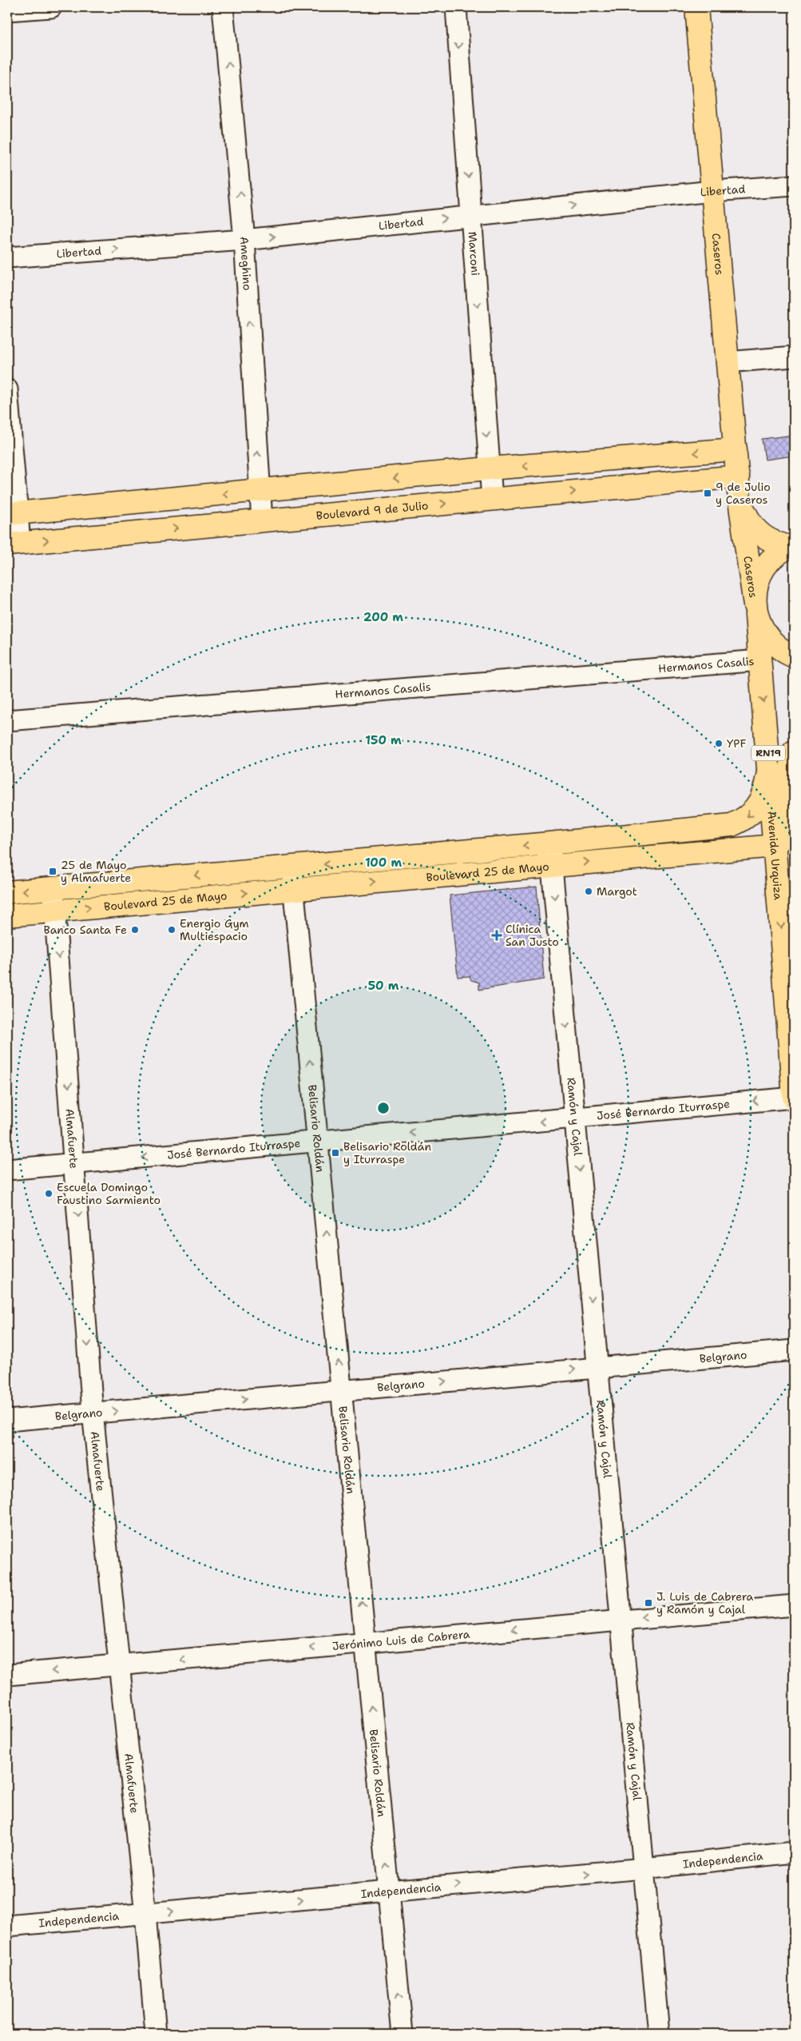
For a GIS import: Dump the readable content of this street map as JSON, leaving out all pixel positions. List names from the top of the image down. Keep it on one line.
{"streets":{"main road":["Caseros","Boulevard 9 de Julio","RN19","Avenida Urquiza","Boulevard 25 de Mayo"],"street":["Libertad","Marconi","Ameghino","Hermanos Casalis","José Bernardo Iturraspe","Ramón y Cajal","Belisario Roldán","Almafuerte","Belgrano","Jerónimo Luis de Cabrera","Independencia"]},"crossings":[["Libertad","Marconi"],["Libertad","Caseros"],["Libertad","Ameghino"],["Marconi","Boulevard 9 de Julio"],["Caseros","Boulevard 9 de Julio"],["Caseros","RN19"],["Caseros","Avenida Urquiza"],["Ameghino","Boulevard 9 de Julio"],["Hermanos Casalis","Avenida Urquiza"],["RN19","Avenida Urquiza"],["Avenida Urquiza","Boulevard 25 de Mayo"],["Avenida Urquiza","José Bernardo Iturraspe"],["Boulevard 25 de Mayo","Ramón y Cajal"],["Boulevard 25 de Mayo","Belisario Roldán"],["Boulevard 25 de Mayo","Almafuerte"],["José Bernardo Iturraspe","Ramón y Cajal"],["José Bernardo Iturraspe","Belisario Roldán"],["José Bernardo Iturraspe","Almafuerte"],["Ramón y Cajal","Belgrano"],["Ramón y Cajal","Jerónimo Luis de Cabrera"],["Ramón y Cajal","Independencia"],["Belisario Roldán","Belgrano"],["Belisario Roldán","Jerónimo Luis de Cabrera"],["Belisario Roldán","Independencia"],["Almafuerte","Belgrano"],["Almafuerte","Jerónimo Luis de Cabrera"],["Almafuerte","Independencia"]],"one_way":["Libertad","Marconi","Ameghino","Avenida Urquiza","José Bernardo Iturraspe","Ramón y Cajal","Belisario Roldán","Almafuerte","Belgrano","Jerónimo Luis de Cabrera","Independencia"],"places":{"transit":["9 de Julio y Caseros","25 de Mayo y Almafuerte","Belisario Roldán y Iturraspe","J. Luis de Cabrera y Ramón y Cajal"],"other":["YPF","Margot","Banco Santa Fe","Energio Gym Multiespacio","Escuela Domingo Faustino Sarmiento"],"health":["Clínica San Justo"]},"rings":["200 m","150 m","100 m","50 m"]}
